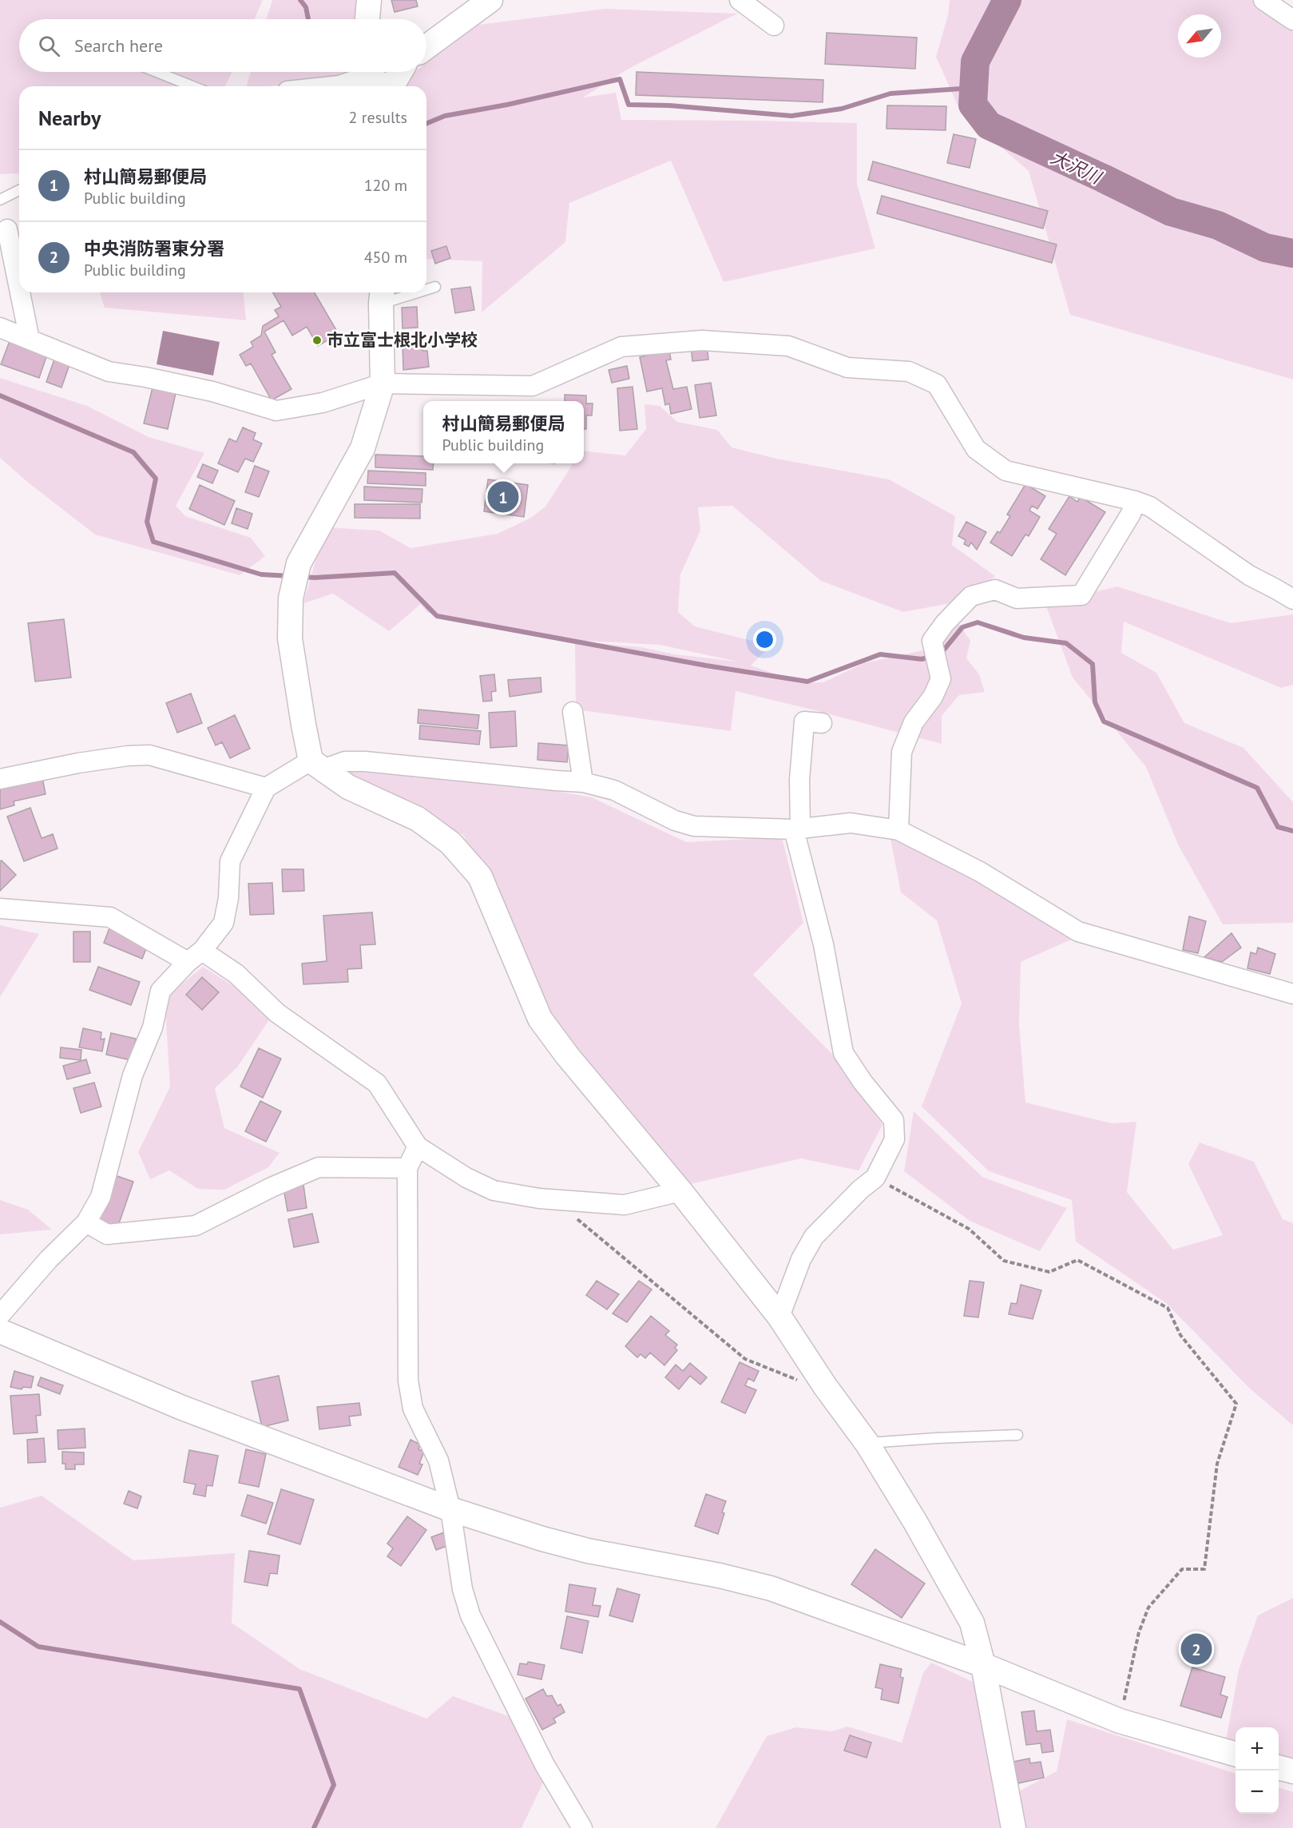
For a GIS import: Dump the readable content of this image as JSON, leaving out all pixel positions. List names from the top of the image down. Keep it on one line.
{"water":["大沢川"],"places":["市立富士根北小学校"],"north":"bottom left","page":{"search":"Search here","heading":["Nearby","2 results"],"list":[{"mark":"1","name":"村山簡易郵便局","note":"Public building","value":"120 m"},{"mark":"2","name":"中央消防署東分署","note":"Public building","value":"450 m"}],"popup":["村山簡易郵便局","Public building"],"pins":["1","2"],"map_buttons":["+","−"]}}
